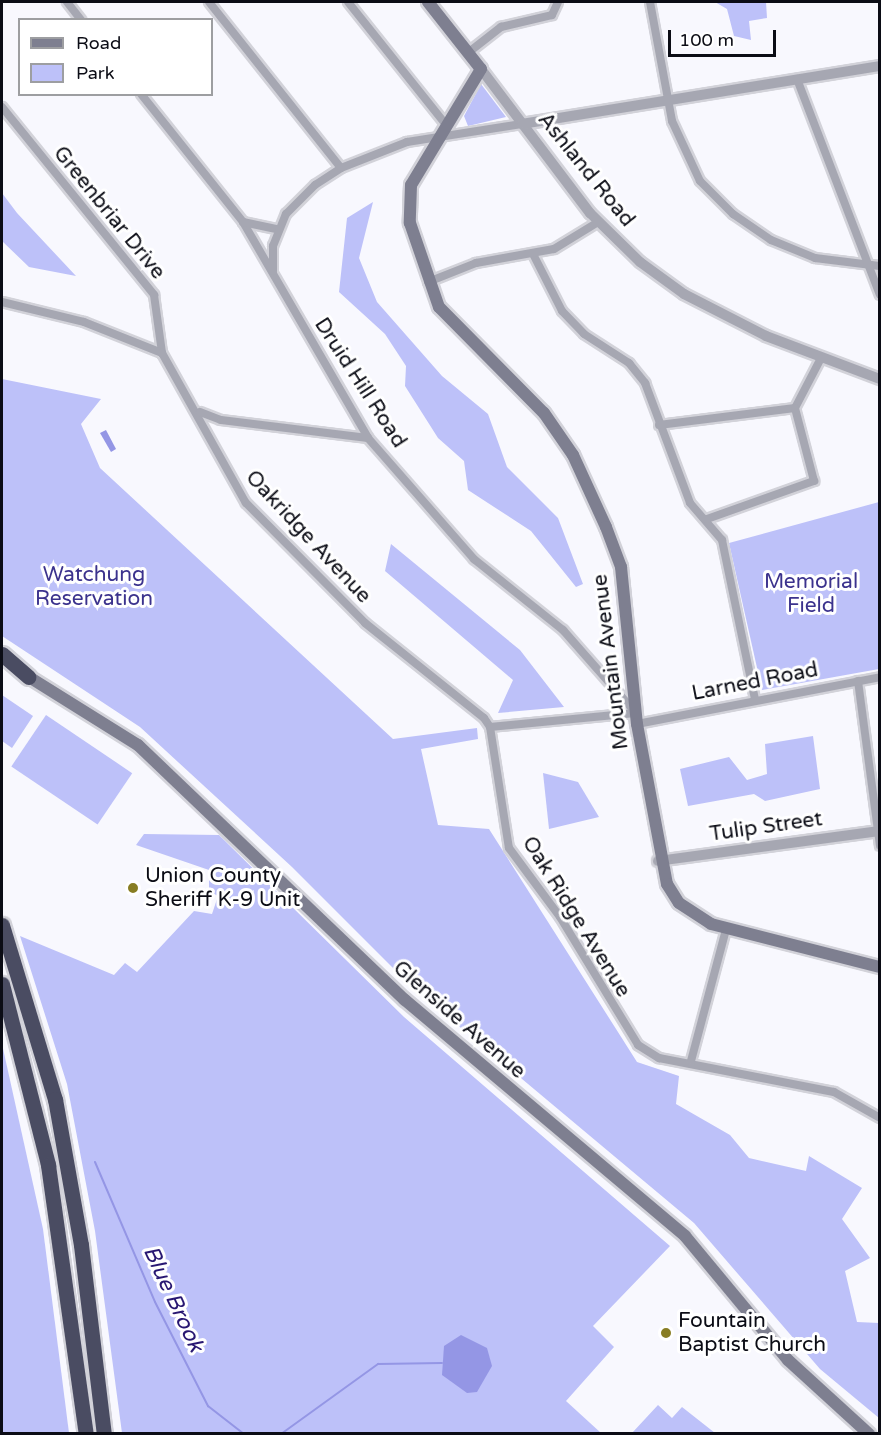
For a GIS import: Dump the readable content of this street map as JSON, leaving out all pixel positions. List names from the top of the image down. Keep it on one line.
{"streets":{"main road":["Ashland Road","Mountain Avenue","Glenside Avenue"],"street":["Greenbriar Drive","Druid Hill Road","Oakridge Avenue","Larned Road","Tulip Street","Oak Ridge Avenue"]},"crossings":[["Ashland Road","Mountain Avenue"],["Greenbriar Drive","Oakridge Avenue"],["Druid Hill Road","Mountain Avenue"],["Druid Hill Road","Larned Road"],["Oakridge Avenue","Larned Road"],["Oakridge Avenue","Oak Ridge Avenue"],["Mountain Avenue","Larned Road"],["Mountain Avenue","Tulip Street"],["Larned Road","Oak Ridge Avenue"]],"water":["Blue Brook"],"parks":["Watchung Reservation","Memorial Field"],"places":["Union County Sheriff K-9 Unit","Fountain Baptist Church"],"legend":["Road","Park"],"scale_bar":"100 m"}
